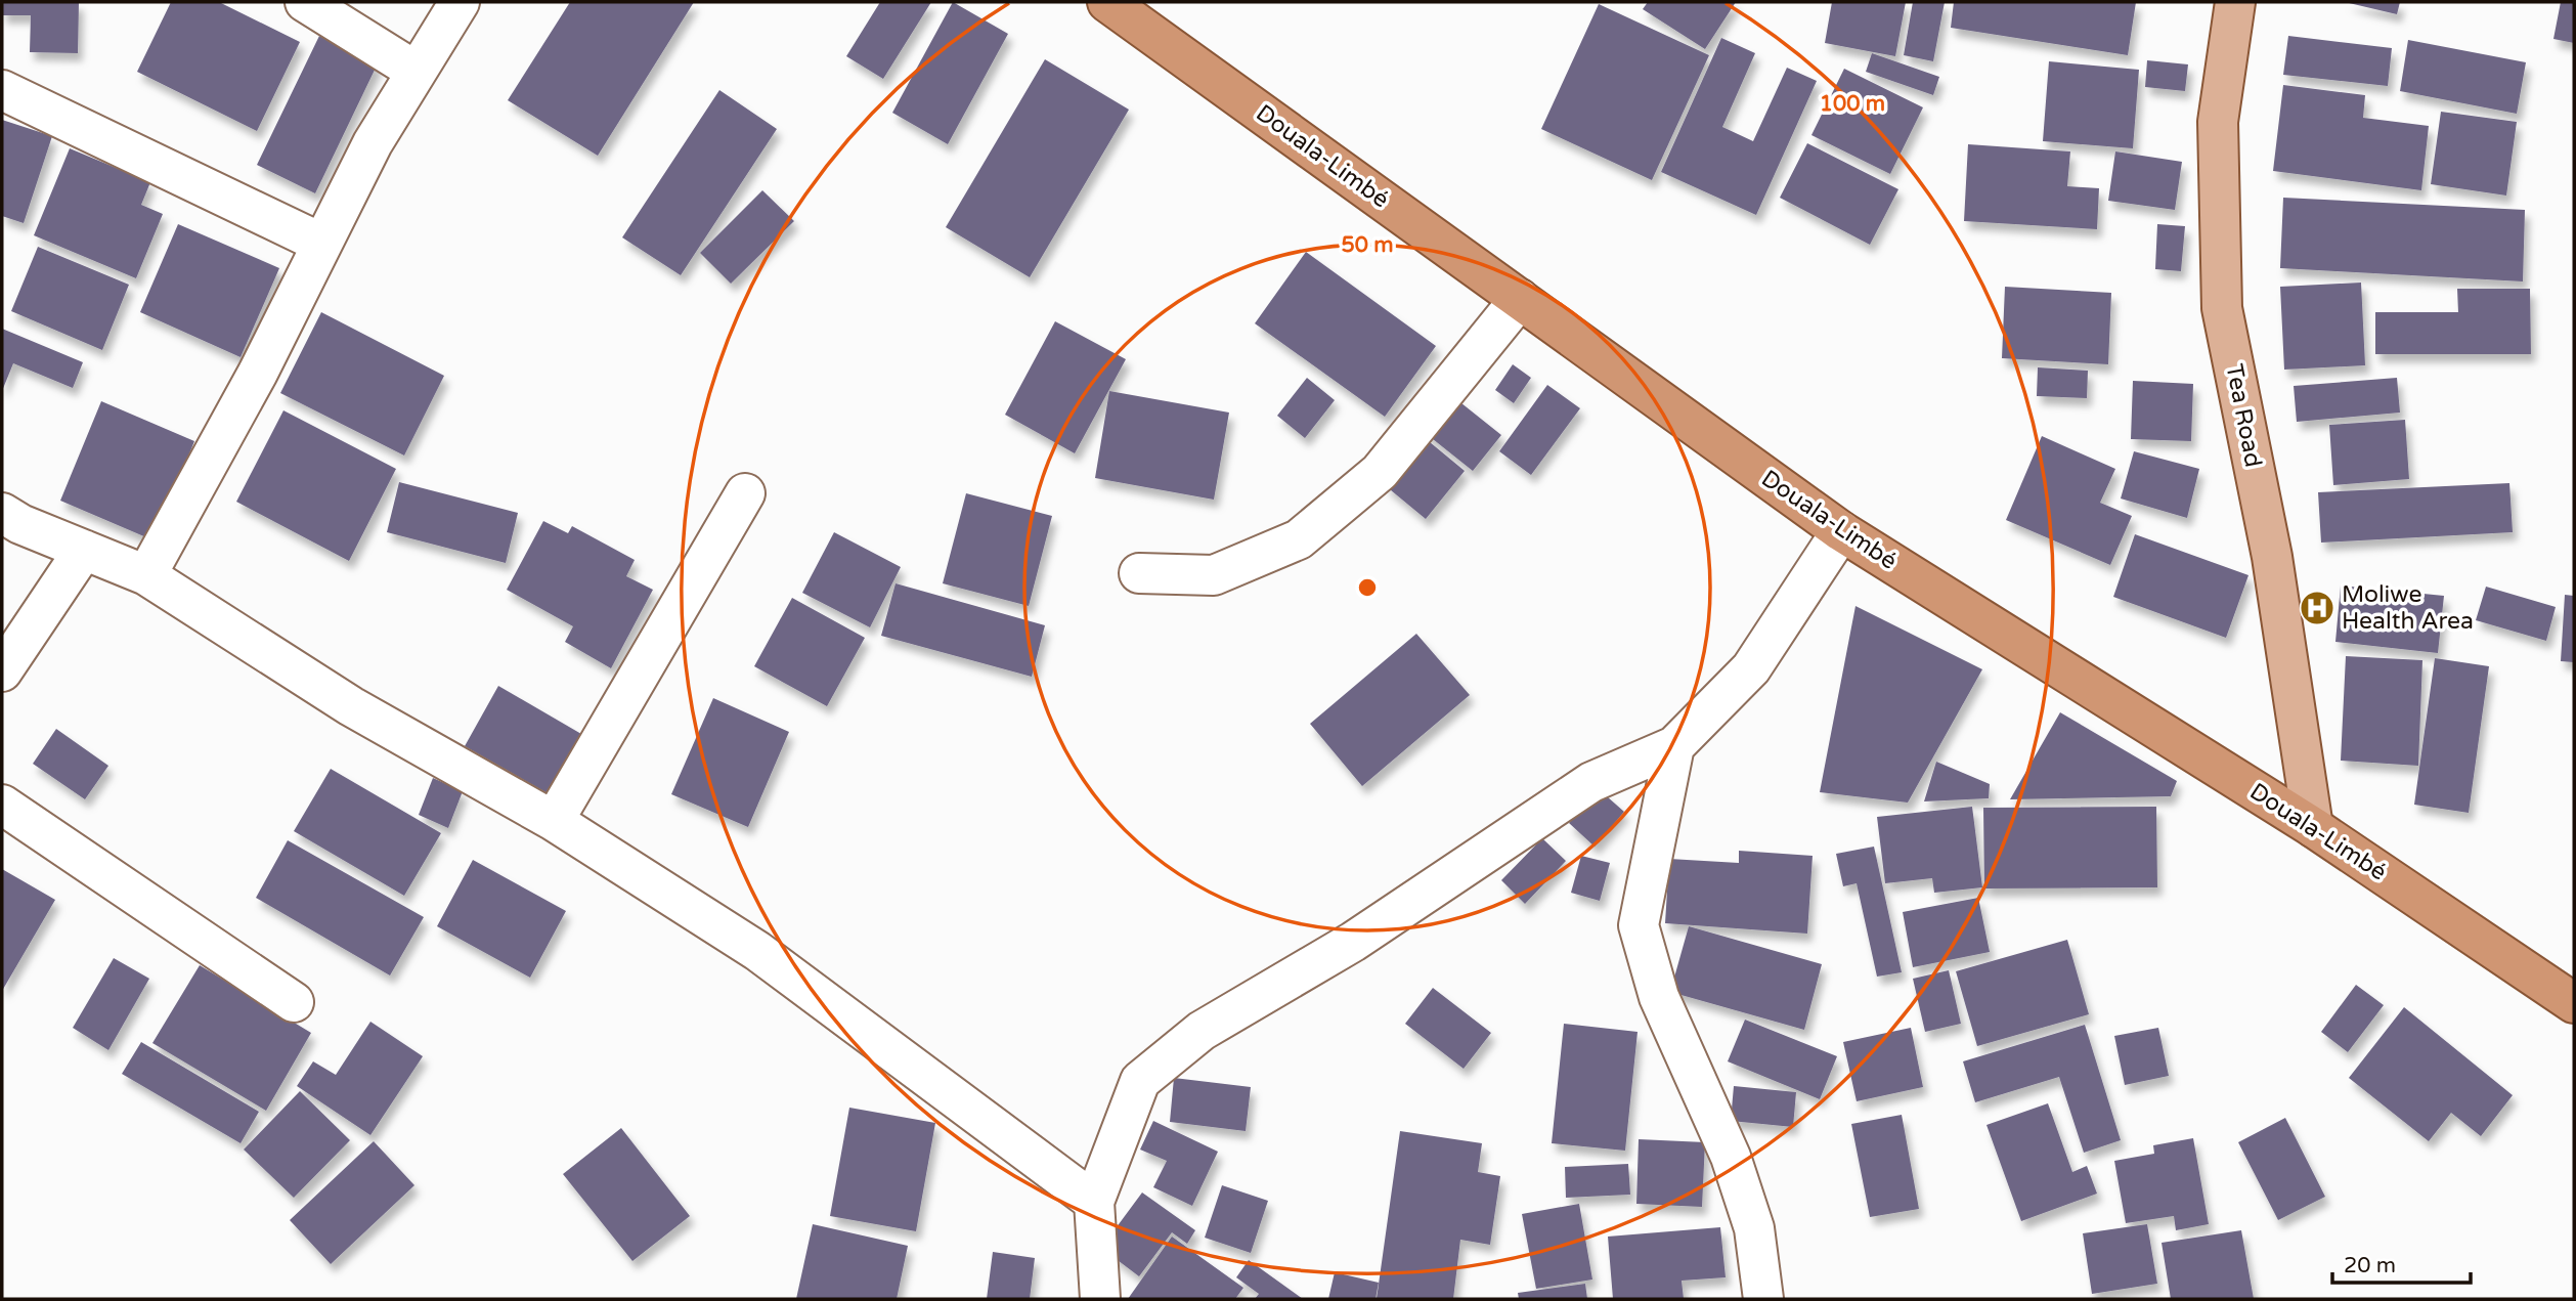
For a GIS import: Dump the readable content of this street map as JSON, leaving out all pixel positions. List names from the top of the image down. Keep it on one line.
{"streets":{"highway":["Douala-Limbé"],"main road":["Tea Road"]},"crossings":[["Douala-Limbé","Tea Road"]],"places":{"hospital":["Moliwe Health Area"]},"scale_bar":"20 m","rings":["100 m","50 m"]}
